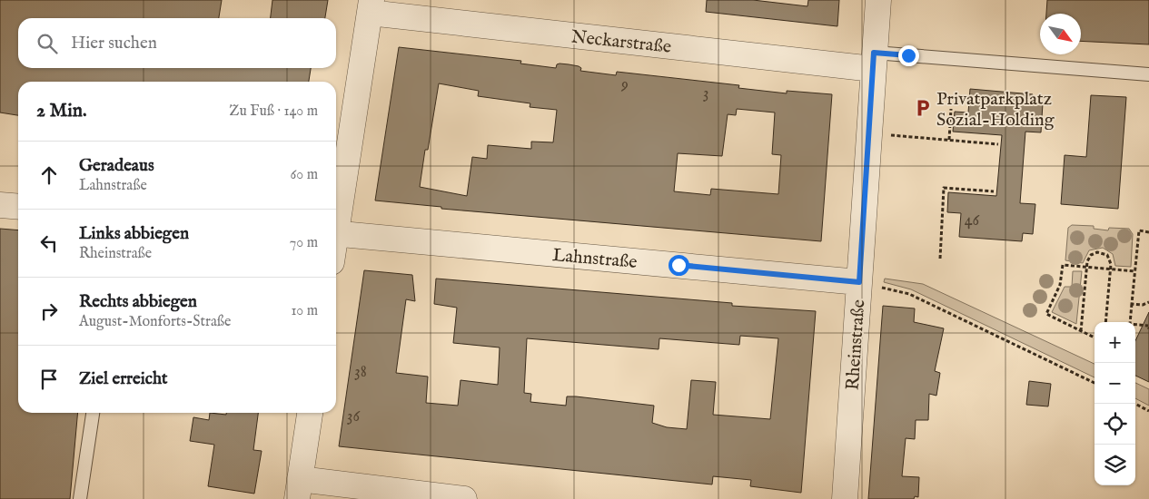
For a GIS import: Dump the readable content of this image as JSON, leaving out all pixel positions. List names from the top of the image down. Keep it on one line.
{"streets":{"street":["Neckarstraße","Lahnstraße","Rheinstraße"]},"crossings":[["Neckarstraße","Rheinstraße"],["Lahnstraße","Rheinstraße"]],"places":{"parking":["Privatparkplatz Sozial-Holding"]},"house_numbers":["9","3","46","38","36"],"north":"bottom right","page":{"search":"Hier suchen","heading":["2 Min.","Zu Fuß · 140 m"],"list":[["Geradeaus","Lahnstraße","60 m"],["Links abbiegen","Rheinstraße","70 m"],["Rechts abbiegen","August-Monforts-Straße","10 m"],"Ziel erreicht"],"map_buttons":["+","−"]}}
